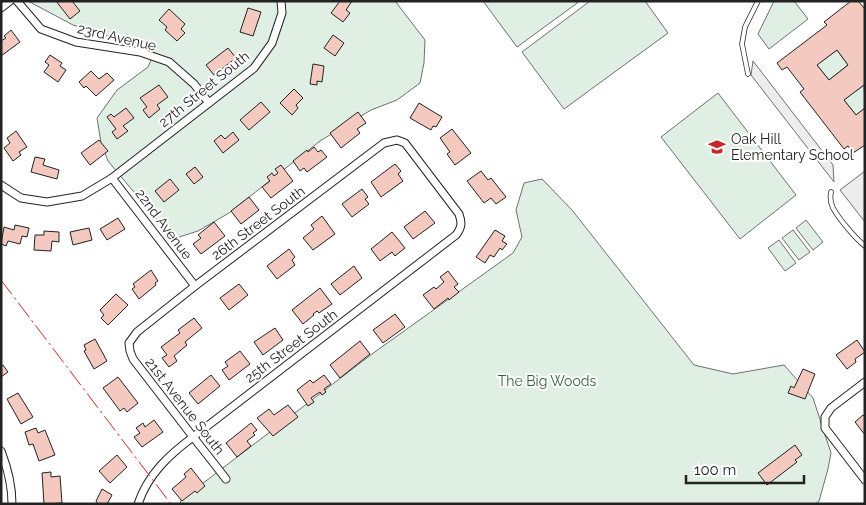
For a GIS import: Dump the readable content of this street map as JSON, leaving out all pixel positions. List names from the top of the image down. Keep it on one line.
{"streets":{"street":["23rd Avenue","27th Street South","26th Street South","22nd Avenue","25th Street South","21st Avenue South"]},"crossings":[["23rd Avenue","27th Street South"],["27th Street South","22nd Avenue"],["26th Street South","22nd Avenue"],["26th Street South","25th Street South"],["26th Street South","21st Avenue South"],["25th Street South","21st Avenue South"]],"parks":["The Big Woods"],"places":{"school or university":["Oak Hill Elementary School"]},"scale_bar":"100 m"}
